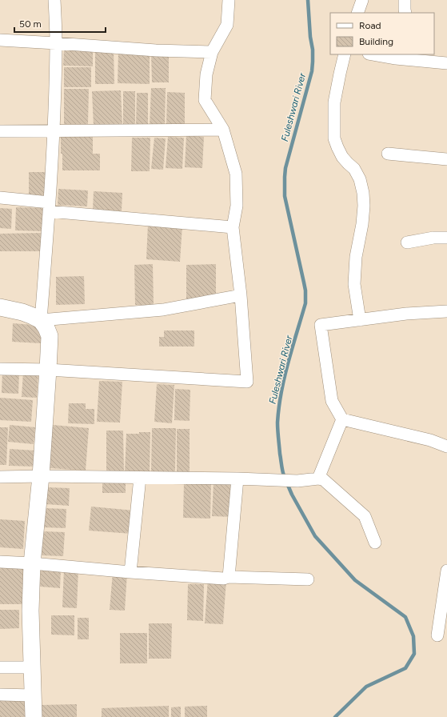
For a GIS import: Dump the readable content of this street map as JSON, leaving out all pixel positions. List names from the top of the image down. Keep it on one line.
{"water":["Fuleshwari River"],"legend":["Road","Building"],"scale_bar":"50 m"}
